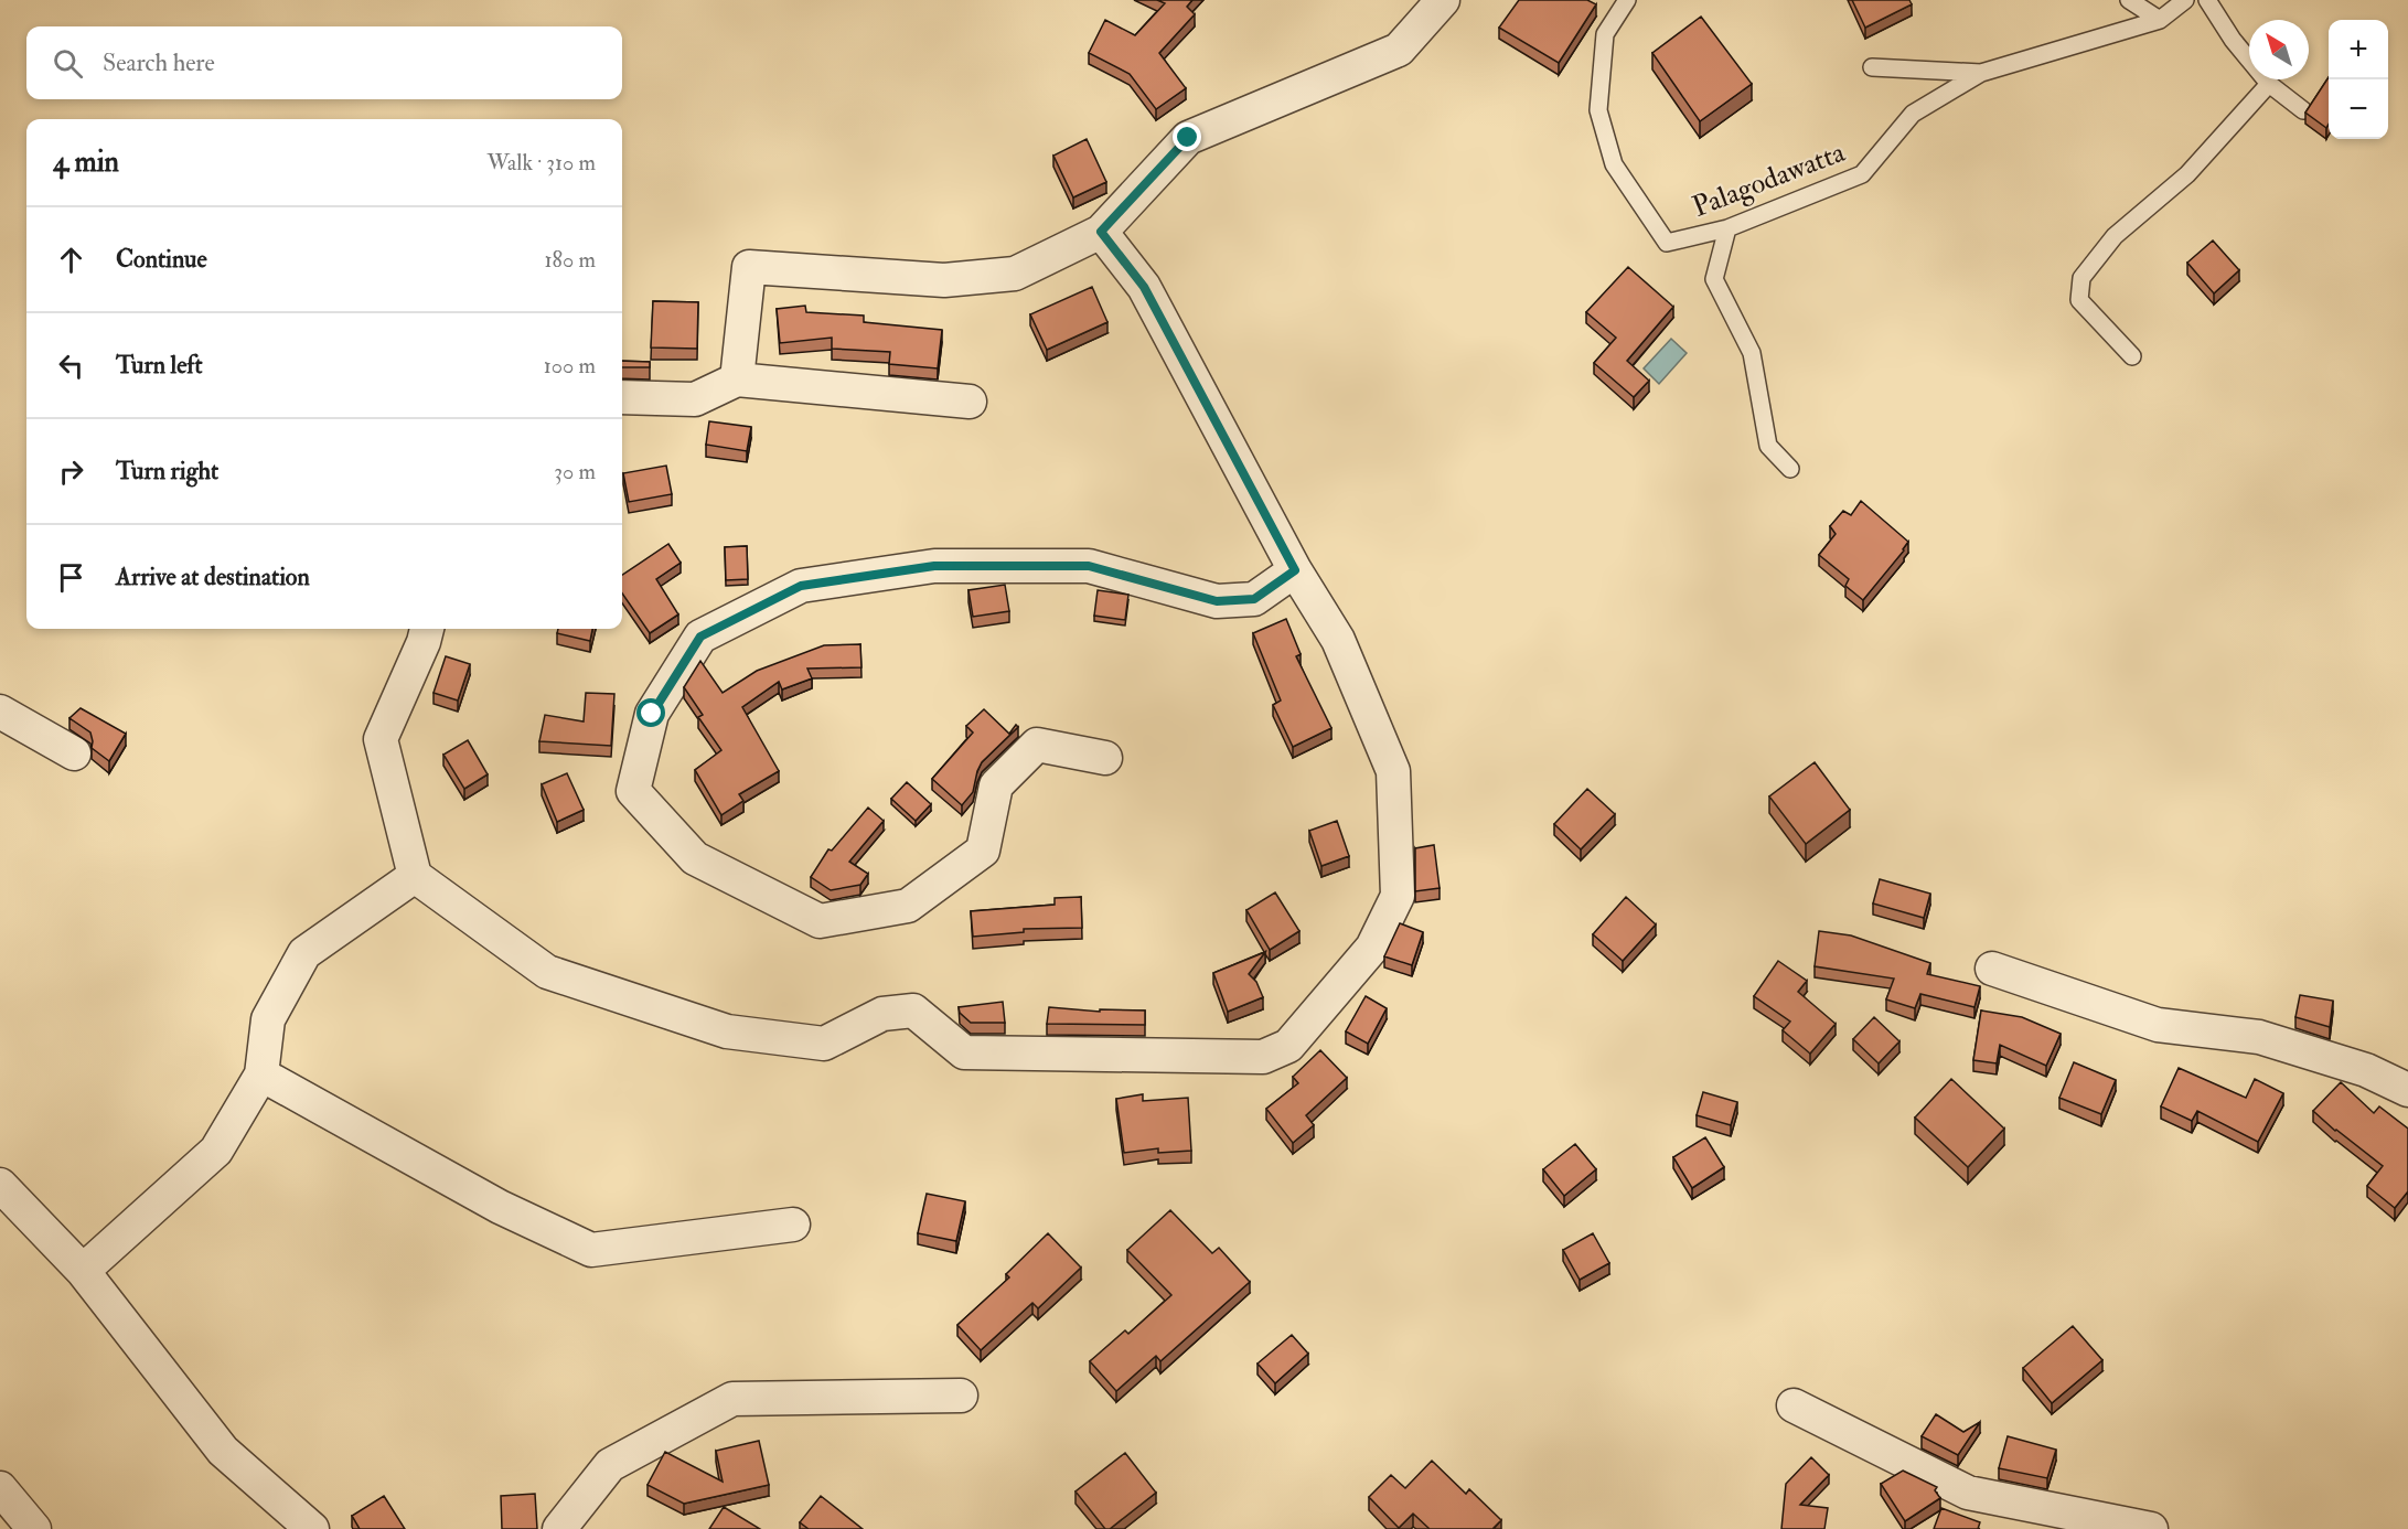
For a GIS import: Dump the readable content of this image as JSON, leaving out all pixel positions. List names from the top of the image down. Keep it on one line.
{"streets":{"lane":["Palagodawatta"]},"north":"top left","page":{"map_buttons":["+","−"],"search":"Search here","heading":["4 min","Walk · 310 m"],"list":[["Continue","180 m"],["Turn left","100 m"],["Turn right","30 m"],"Arrive at destination"]}}
